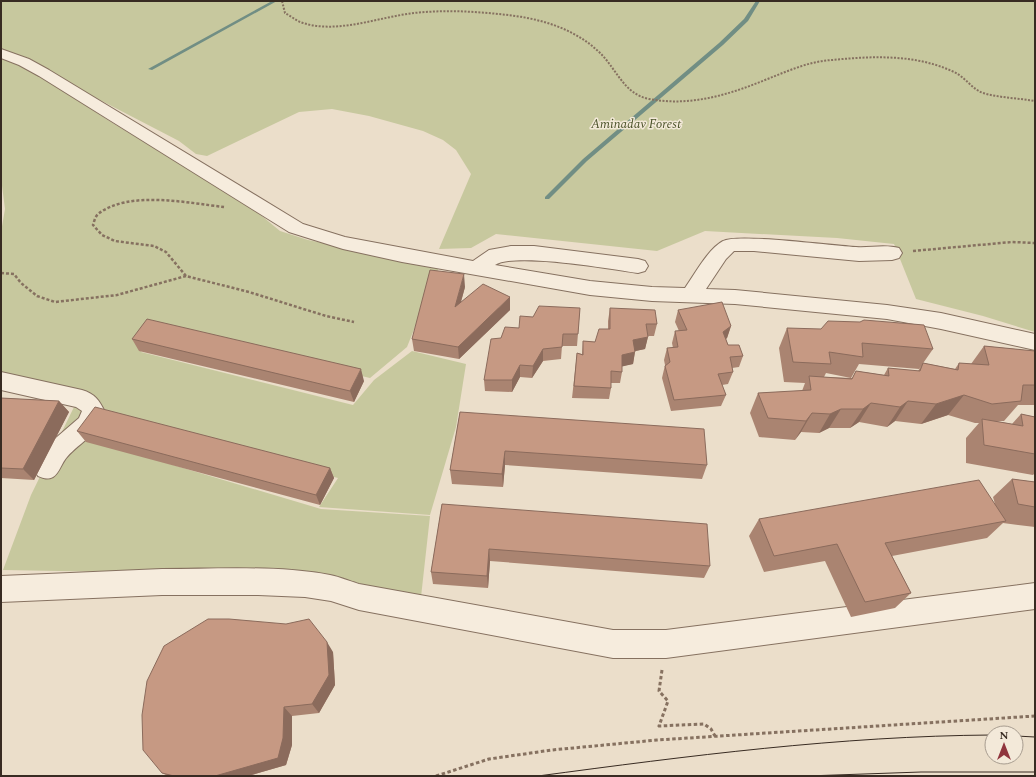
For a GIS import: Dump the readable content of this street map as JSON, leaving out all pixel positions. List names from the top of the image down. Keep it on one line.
{"parks":["Aminadav Forest"],"north":"top"}
